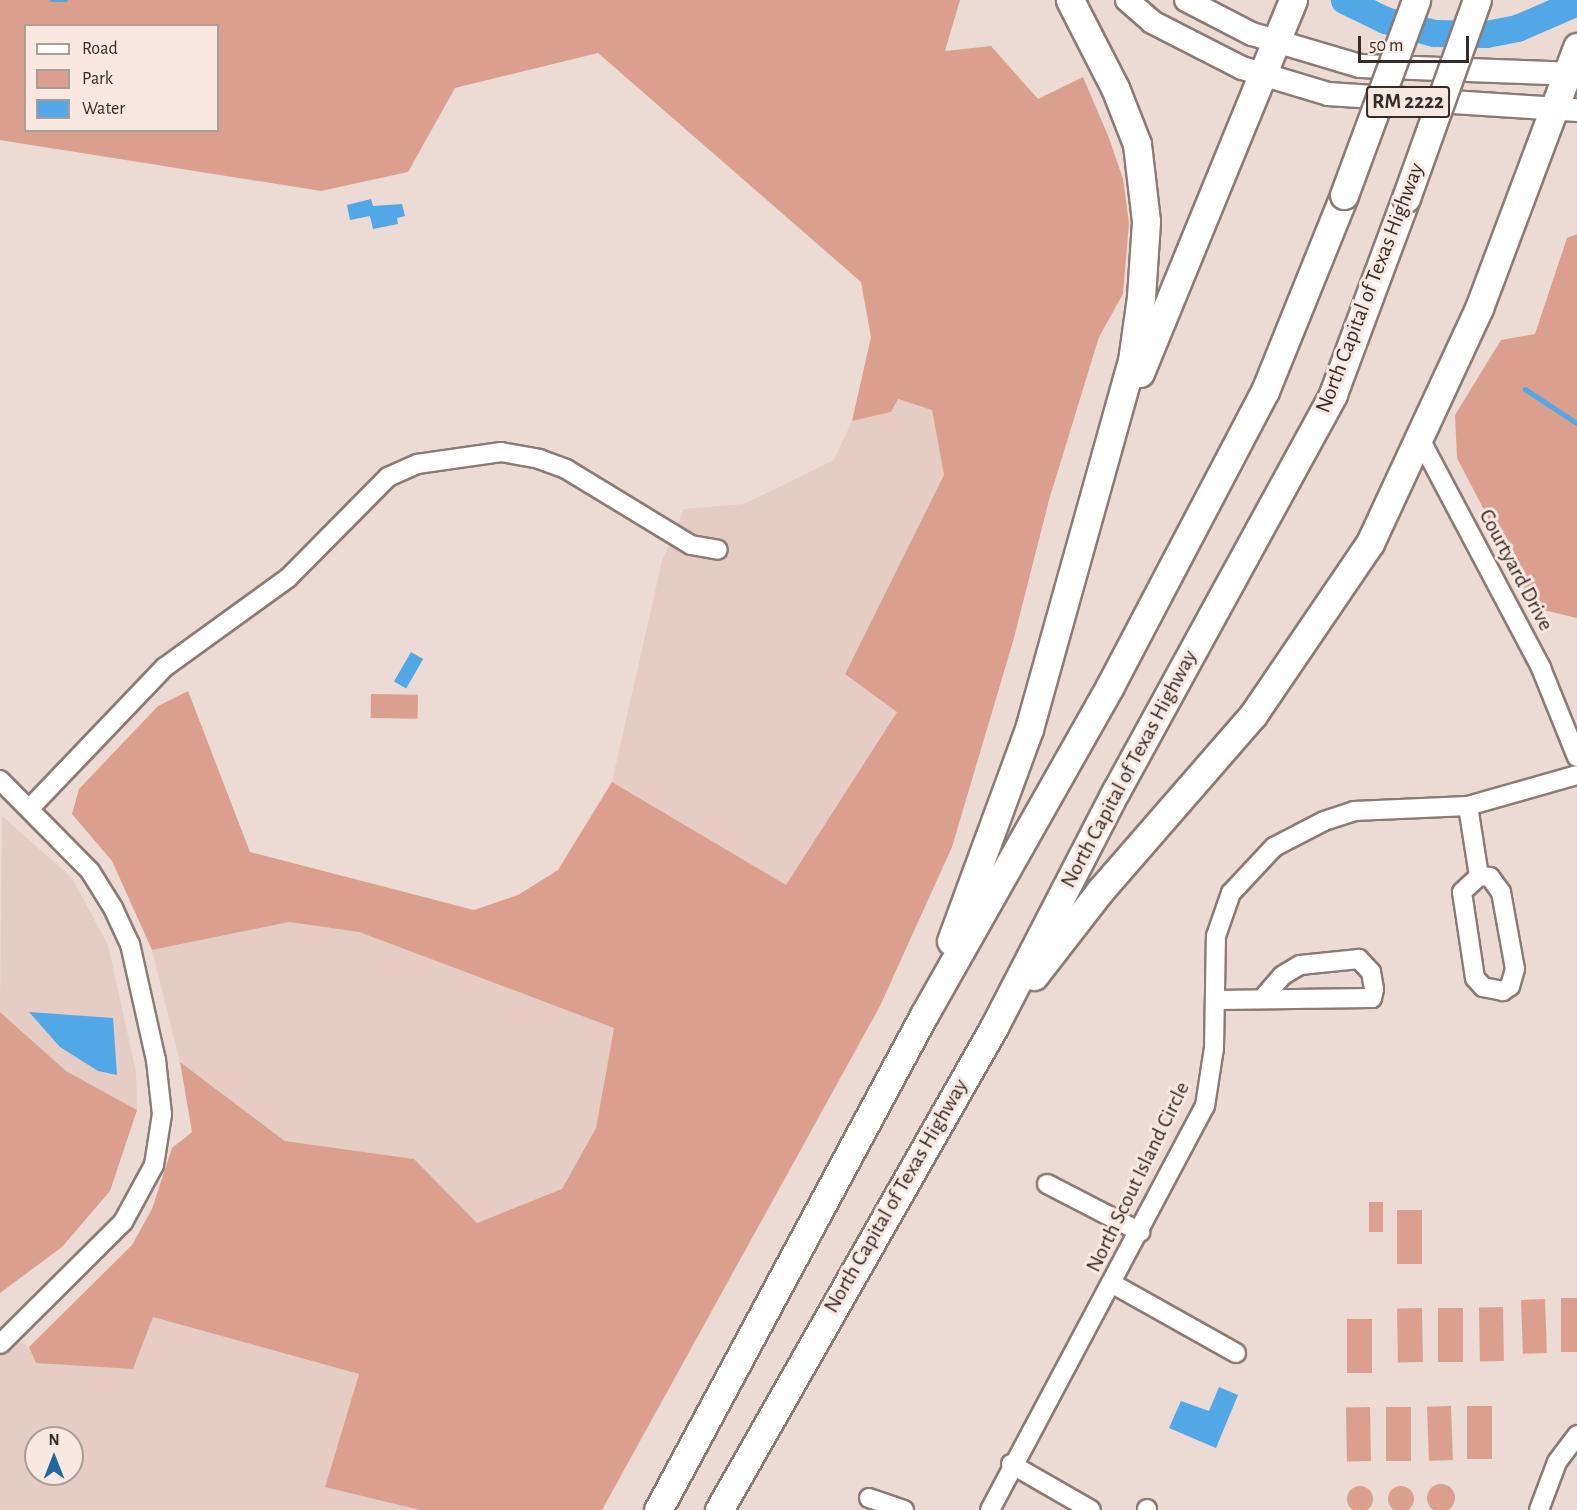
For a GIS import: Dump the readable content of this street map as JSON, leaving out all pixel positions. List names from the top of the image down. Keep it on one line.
{"streets":{"highway":["North Capital of Texas Highway"],"main road":["RM 2222"],"street":["Courtyard Drive","North Scout Island Circle"]},"legend":["Road","Park","Water"],"scale_bar":"50 m","north":"top"}
